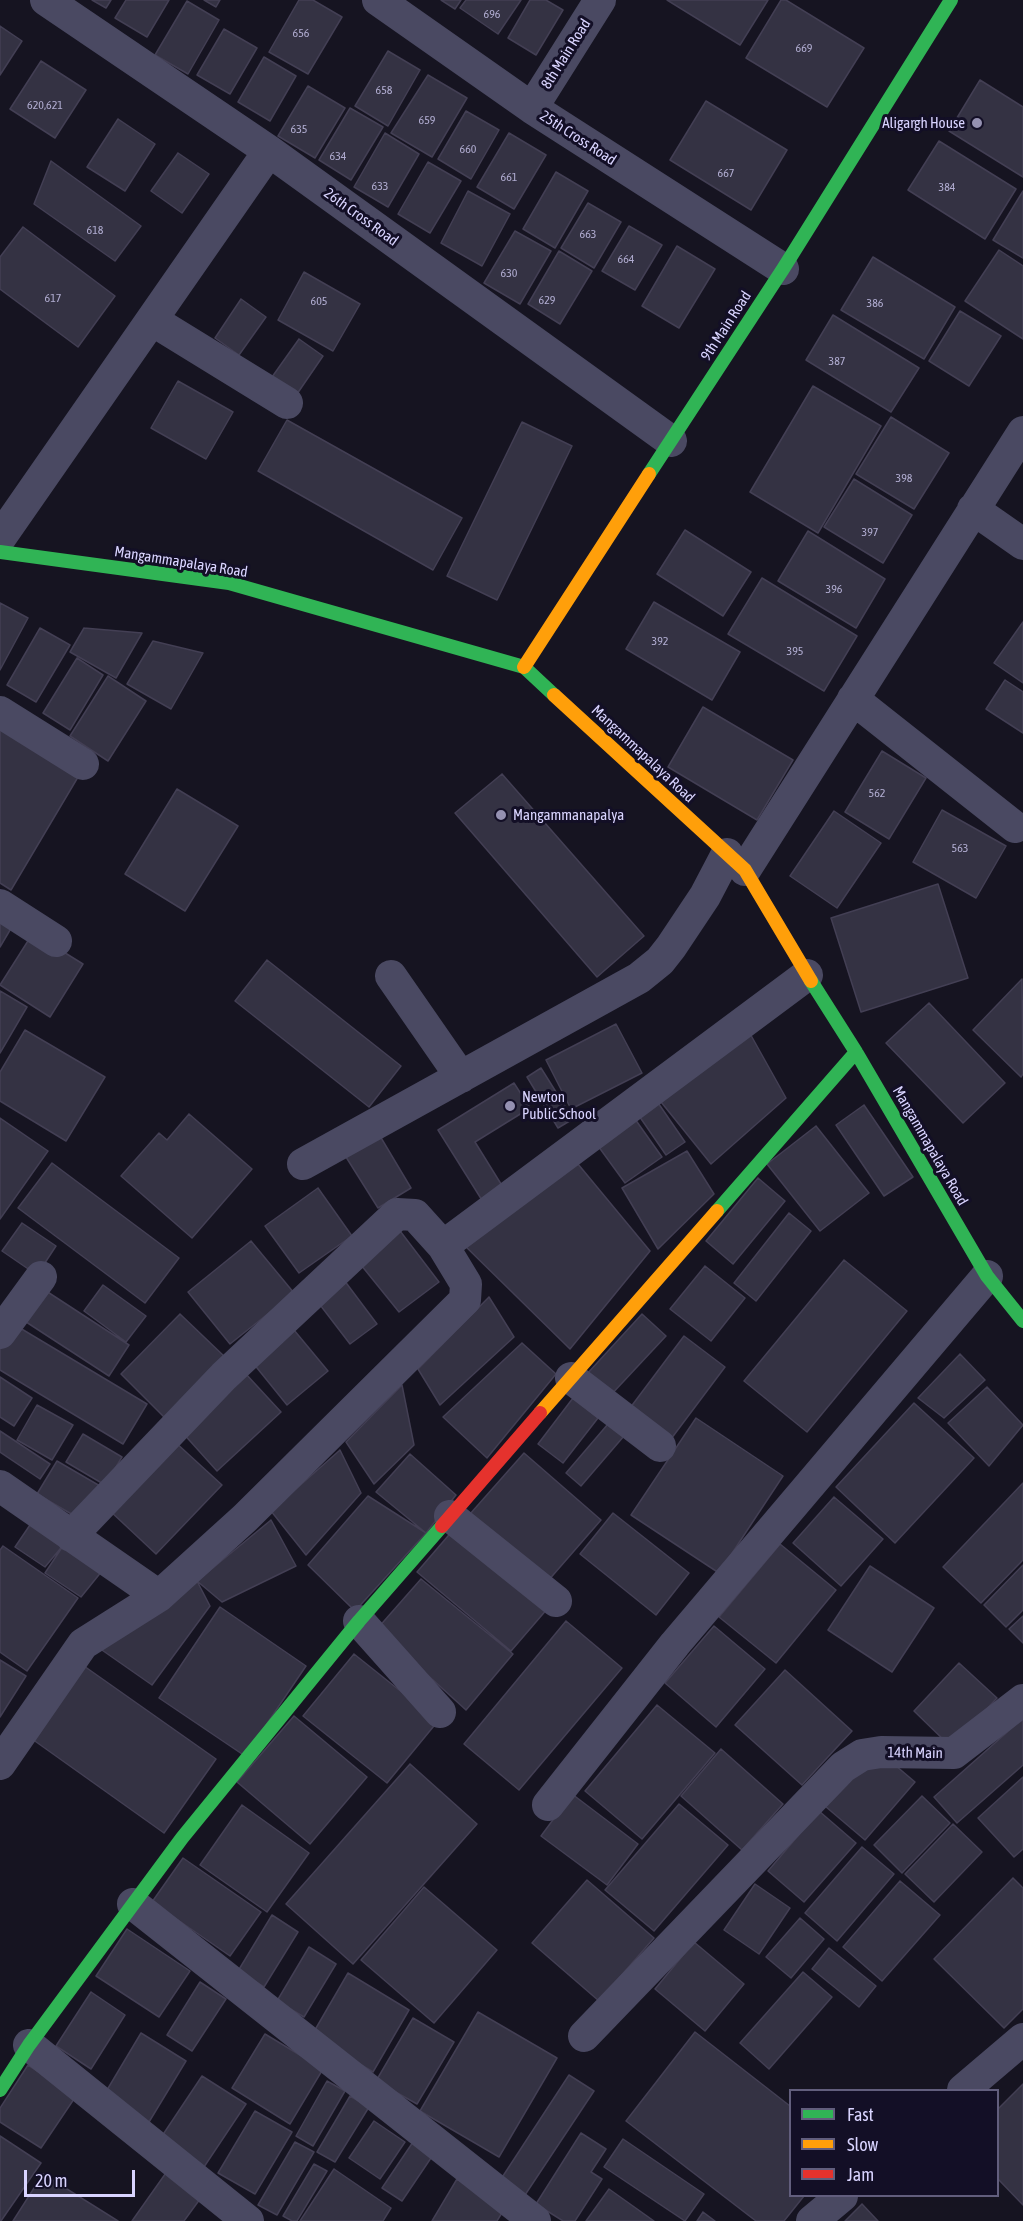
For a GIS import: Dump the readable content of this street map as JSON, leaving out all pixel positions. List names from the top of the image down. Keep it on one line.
{"streets":{"street":["8th Main Road","25th Cross Road","26th Cross Road","9th Main Road","Mangammapalaya Road","14th Main"]},"crossings":[["8th Main Road","25th Cross Road"],["25th Cross Road","9th Main Road"],["26th Cross Road","9th Main Road"],["9th Main Road","Mangammapalaya Road"]],"places":["Aligargh House","Mangammanapalya","Newton Public School"],"house_numbers":["696","656","669","658","620,621","659","635","660","634","667","661","633","384","618","663","664","630","617","629","605","386","387","398","397","396","392","395","562","563"],"legend":["Fast","Slow","Jam"],"scale_bar":"20 m"}
